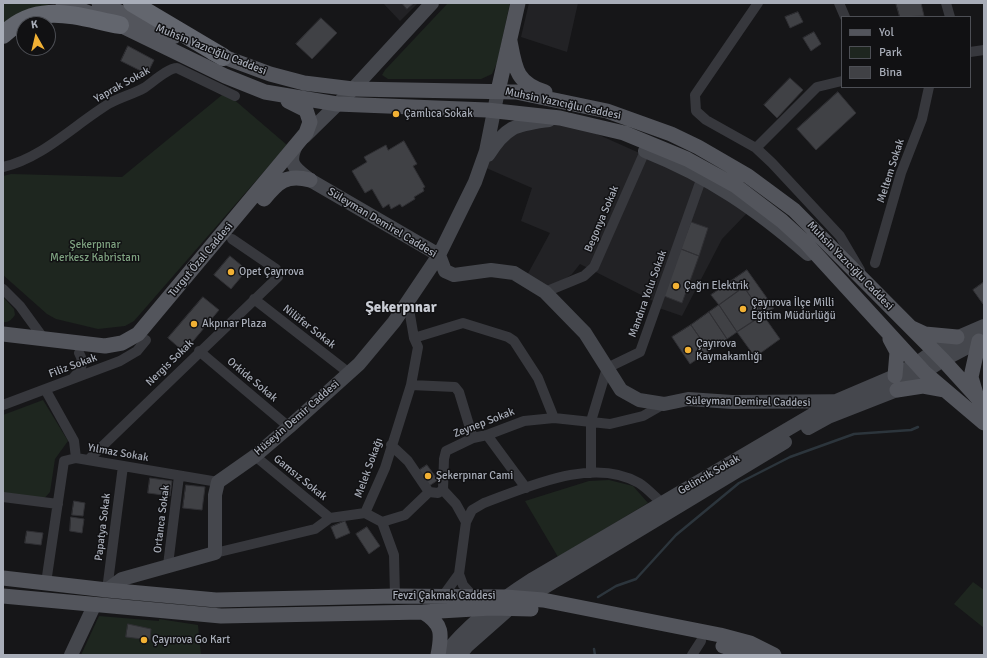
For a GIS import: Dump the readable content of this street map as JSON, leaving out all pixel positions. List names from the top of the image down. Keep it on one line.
{"streets":{"main road":["Muhsin Yazıcığlu Caddesi","Turgut Özal Caddesi","Fevzi Çakmak Caddesi"],"street":["Yaprak Sokak","Meltem Sokak","Begonya Sokak","Süleyman Demirel Caddesi","Mandıra Yolu Sokak","Nilüfer Sokak","Nergis Sokak","Filiz Sokak","Orkide Sokak","Hüseyin Demir Caddesi","Zeynep Sokak","Yılmaz Sokak","Melek Sokağı","Gelincik Sokak","Gamsız Sokak","Ortanca Sokak","Papatya Sokak"]},"crossings":[["Muhsin Yazıcığlu Caddesi","Begonya Sokak"],["Muhsin Yazıcığlu Caddesi","Turgut Özal Caddesi"],["Muhsin Yazıcığlu Caddesi","Mandıra Yolu Sokak"],["Muhsin Yazıcığlu Caddesi","Hüseyin Demir Caddesi"],["Muhsin Yazıcığlu Caddesi","Gelincik Sokak"],["Begonya Sokak","Süleyman Demirel Caddesi"],["Süleyman Demirel Caddesi","Turgut Özal Caddesi"],["Süleyman Demirel Caddesi","Mandıra Yolu Sokak"],["Süleyman Demirel Caddesi","Hüseyin Demir Caddesi"],["Süleyman Demirel Caddesi","Zeynep Sokak"],["Süleyman Demirel Caddesi","Gelincik Sokak"],["Turgut Özal Caddesi","Nergis Sokak"],["Turgut Özal Caddesi","Filiz Sokak"],["Nilüfer Sokak","Nergis Sokak"],["Nilüfer Sokak","Hüseyin Demir Caddesi"],["Nergis Sokak","Orkide Sokak"],["Nergis Sokak","Yılmaz Sokak"],["Orkide Sokak","Hüseyin Demir Caddesi"],["Hüseyin Demir Caddesi","Yılmaz Sokak"],["Hüseyin Demir Caddesi","Melek Sokağı"],["Hüseyin Demir Caddesi","Gamsız Sokak"],["Yılmaz Sokak","Ortanca Sokak"],["Yılmaz Sokak","Papatya Sokak"],["Melek Sokağı","Gamsız Sokak"],["Gelincik Sokak","Fevzi Çakmak Caddesi"],["Papatya Sokak","Fevzi Çakmak Caddesi"]],"districts":["Şekerpınar"],"parks":["Şekerpınar Merkesz Kabristanı"],"places":["Çamlıca Sokak","Opet Çayırova","Çağrı Elektrik","Çayırova İlçe Milli Eğitim Müdürlüğü","Akpınar Plaza","Çayırova Kaymakamlığı","Şekerpınar Cami","Çayırova Go Kart"],"legend":["Yol","Park","Bina"],"north":"top"}
